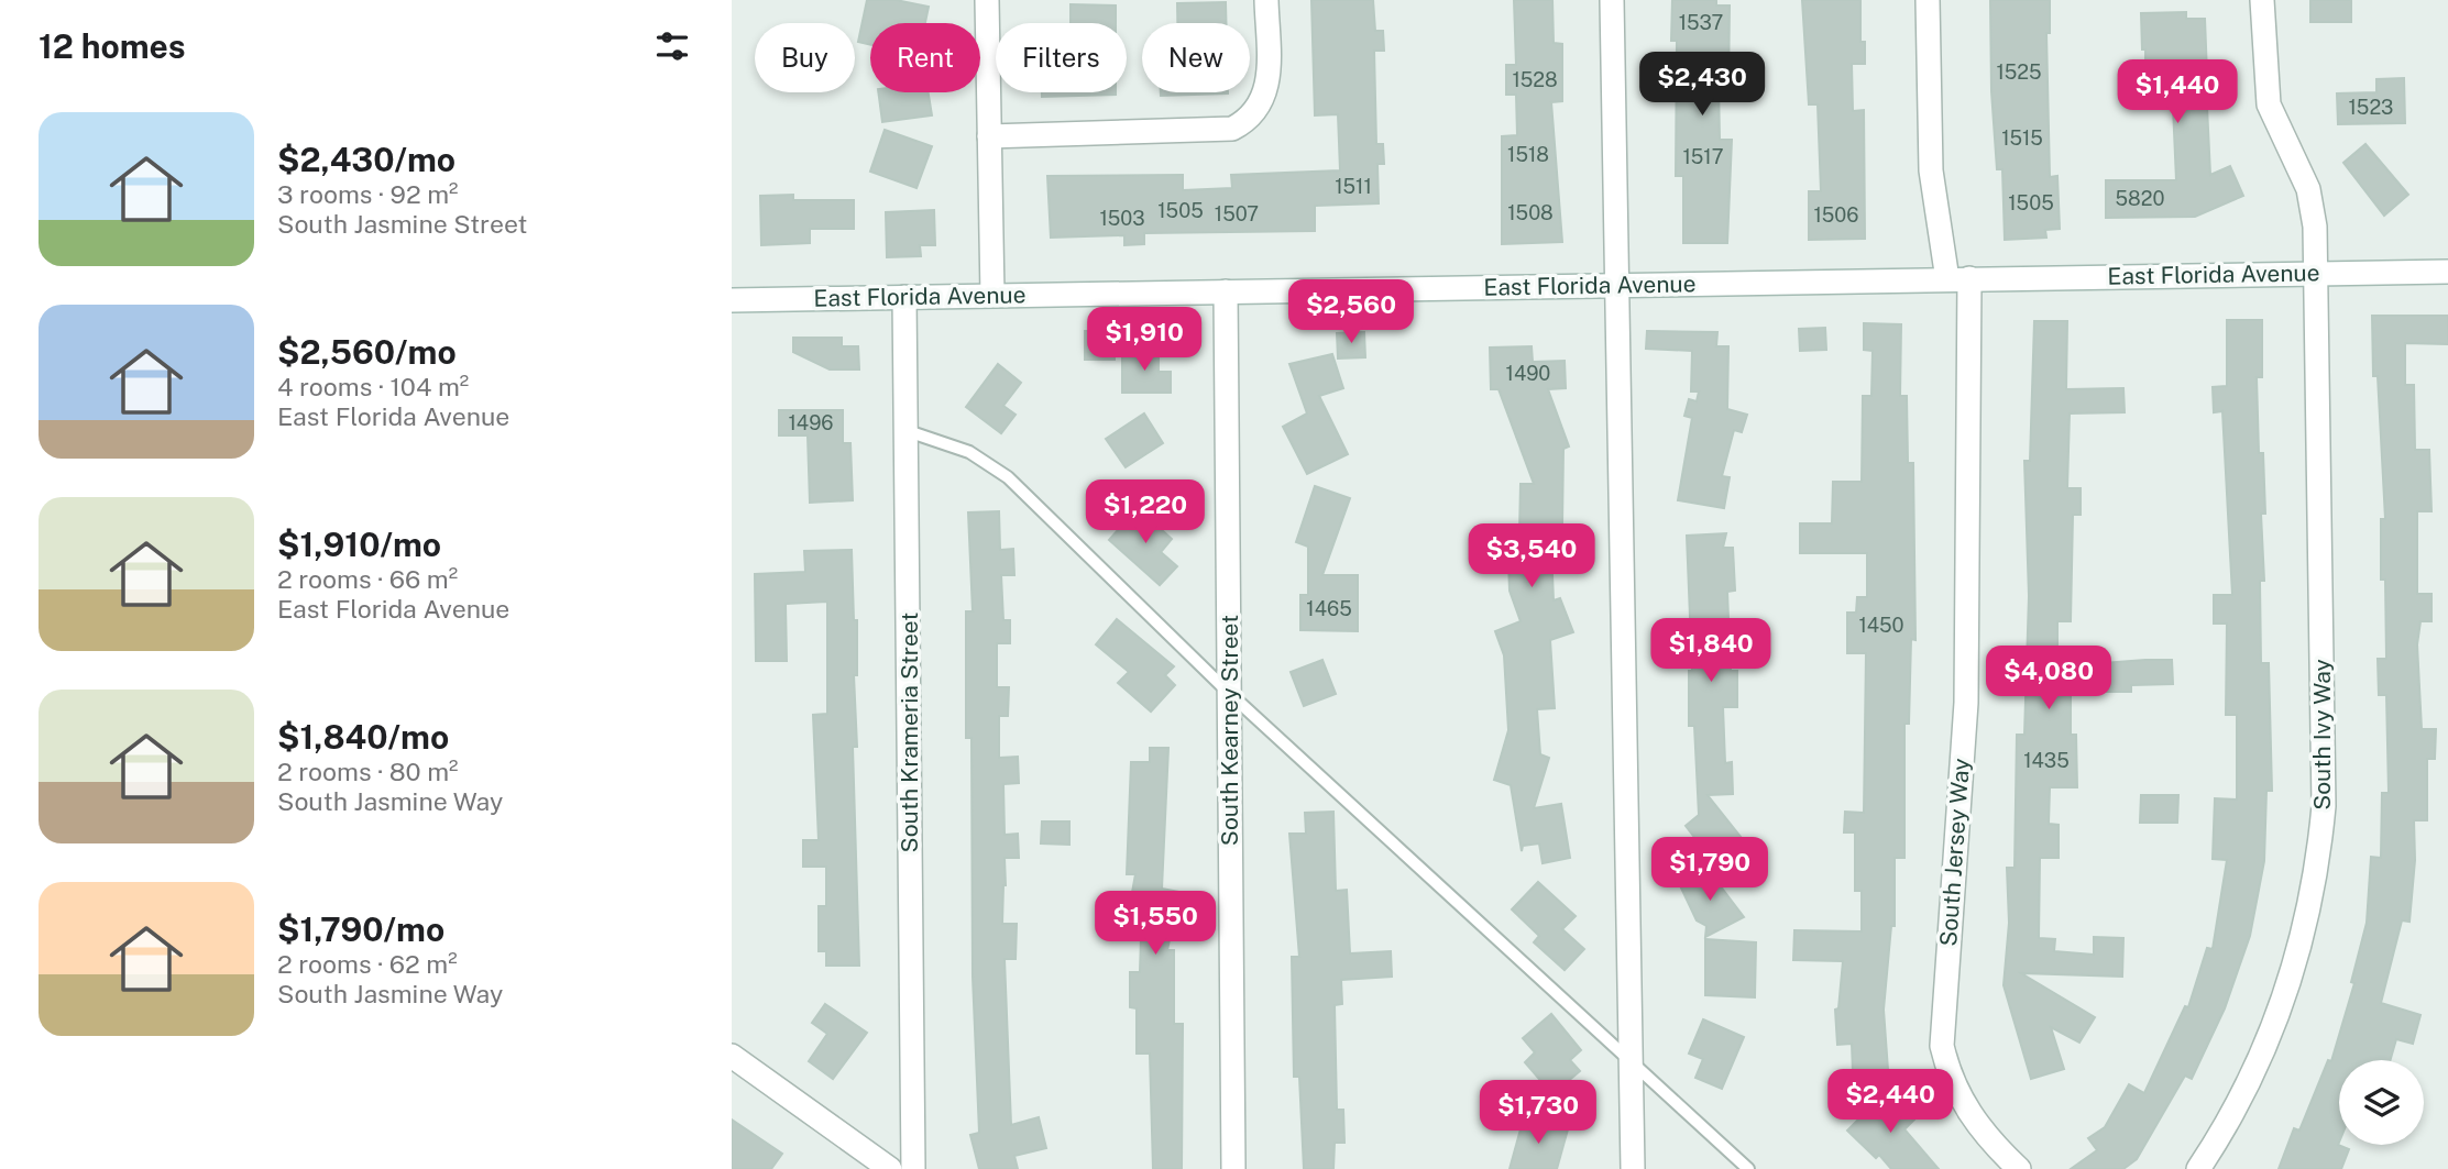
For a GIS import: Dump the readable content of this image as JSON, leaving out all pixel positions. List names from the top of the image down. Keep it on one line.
{"streets":{"street":["East Florida Avenue","South Kearney Street","South Krameria Street","South Ivy Way","South Jersey Way"]},"crossings":[["East Florida Avenue","South Kearney Street"],["East Florida Avenue","South Krameria Street"],["East Florida Avenue","South Ivy Way"],["East Florida Avenue","South Jersey Way"]],"house_numbers":["1537","1525","1528","1523","1515","1518","1517","1511","5820","1505","1505","1508","1507","1506","1503","1490","1496","1465","1450","1435"],"page":{"heading":"12 homes","chip":["Buy","Rent","Filters","New"],"price":["$2,430","$1,440","$2,560","$1,910","$1,220","$3,540","$1,840","$4,080","$1,790","$1,550","$2,440","$1,730"],"list":[{"name":"$2,430/mo","note":"3 rooms · 92 m² · South Jasmine Street"},{"name":"$2,560/mo","note":"4 rooms · 104 m² · East Florida Avenue"},{"name":"$1,910/mo","note":"2 rooms · 66 m² · East Florida Avenue"},{"name":"$1,840/mo","note":"2 rooms · 80 m² · South Jasmine Way"},{"name":"$1,790/mo","note":"2 rooms · 62 m² · South Jasmine Way"}]}}
